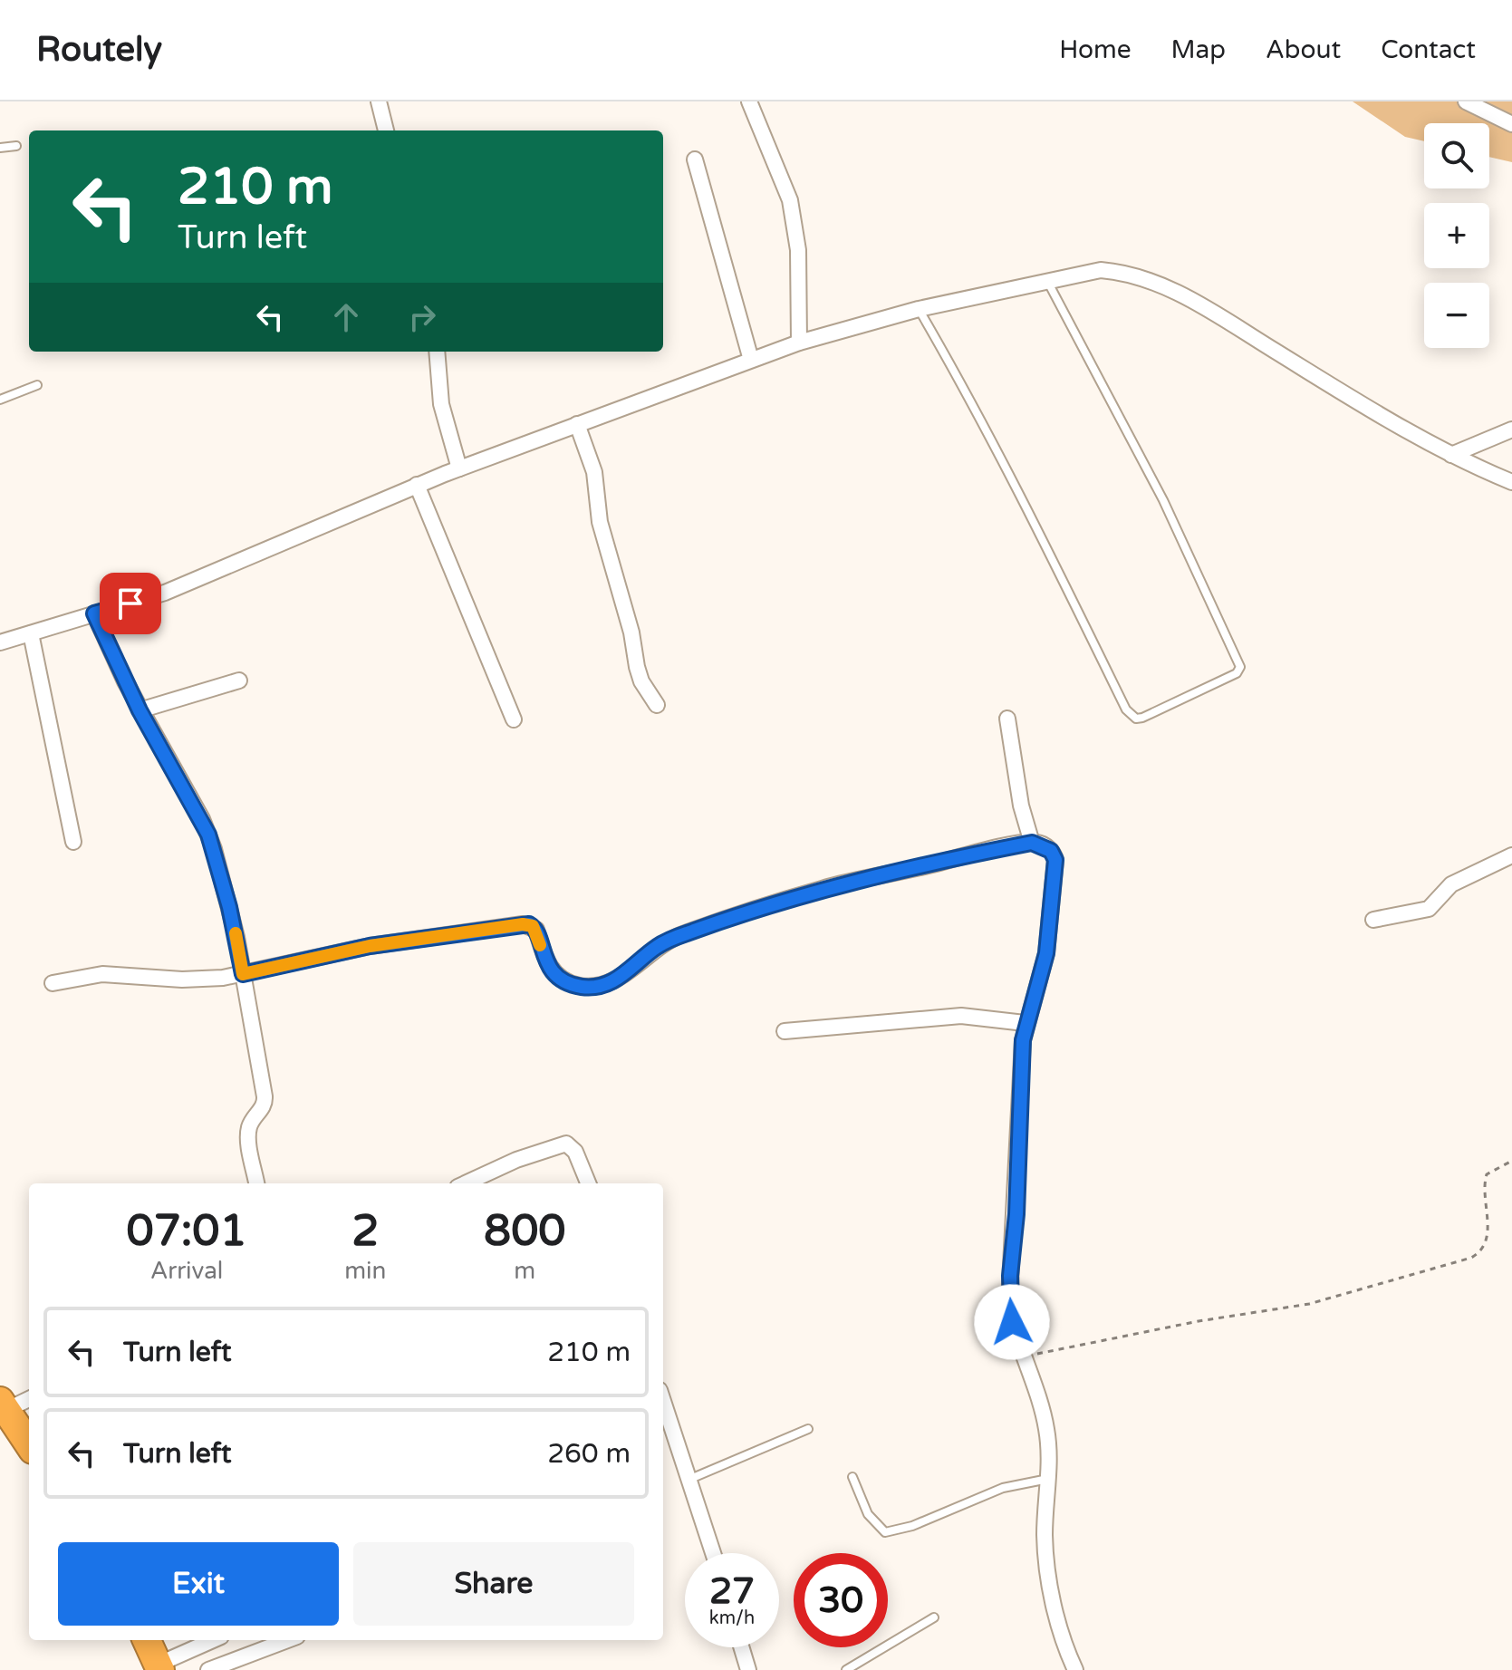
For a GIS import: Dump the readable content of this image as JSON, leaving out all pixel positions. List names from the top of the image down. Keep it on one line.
{"page":{"header":"Routely","nav":["Home","Map","About","Contact"],"map_buttons":["+","−"],"turn":["210 m","Turn left"],"eta":["07:01","Arrival","2","min","800","m"],"list":[{"name":"Turn left","value":"210 m"},{"name":"Turn left","value":"260 m"}],"buttons":["Exit","Share"],"speed":"27 km/h","limit":"30"}}
